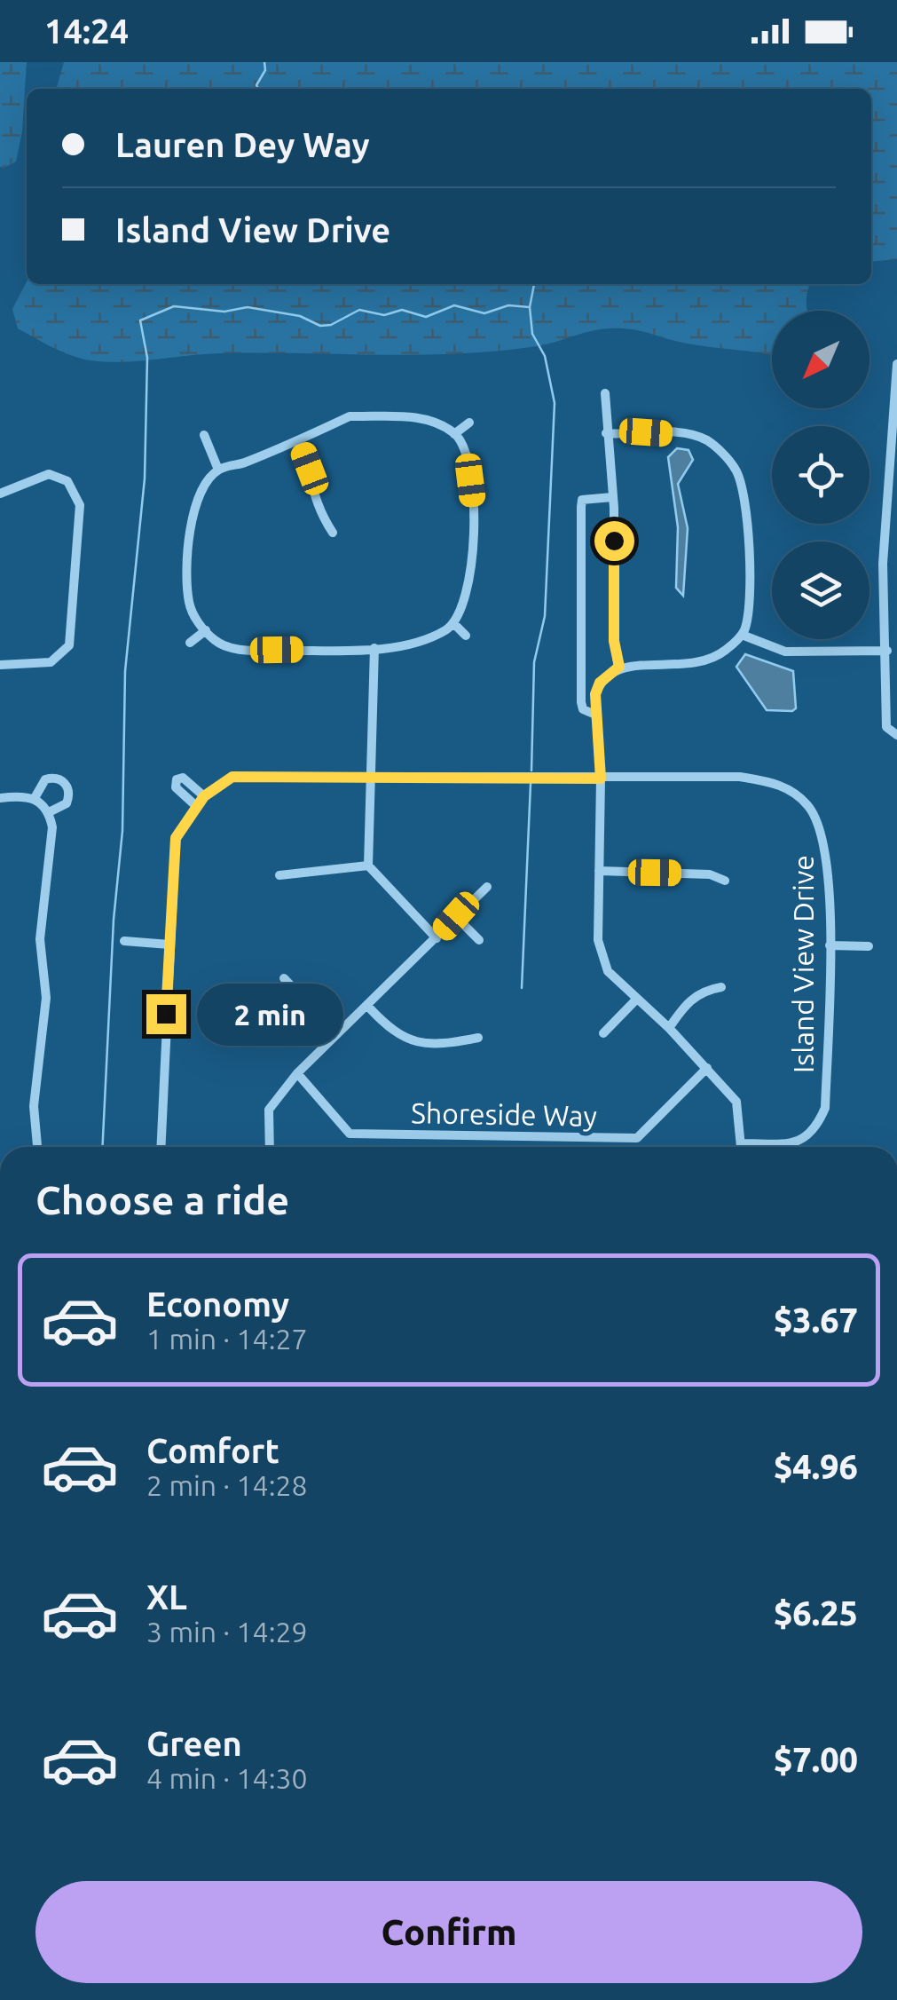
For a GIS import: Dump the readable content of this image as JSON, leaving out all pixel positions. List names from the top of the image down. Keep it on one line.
{"streets":{"street":["Island View Drive","Shoreside Way"]},"north":"bottom left","page":{"status":"14:24","banner":["Lauren Dey Way","Island View Drive"],"bubble":"2 min","heading":"Choose a ride","list":[{"name":"Economy","note":"1 min · 14:27","value":"$3.67"},{"name":"Comfort","note":"2 min · 14:28","value":"$4.96"},{"name":"XL","note":"3 min · 14:29","value":"$6.25"},{"name":"Green","note":"4 min · 14:30","value":"$7.00"}],"buttons":"Confirm"}}
